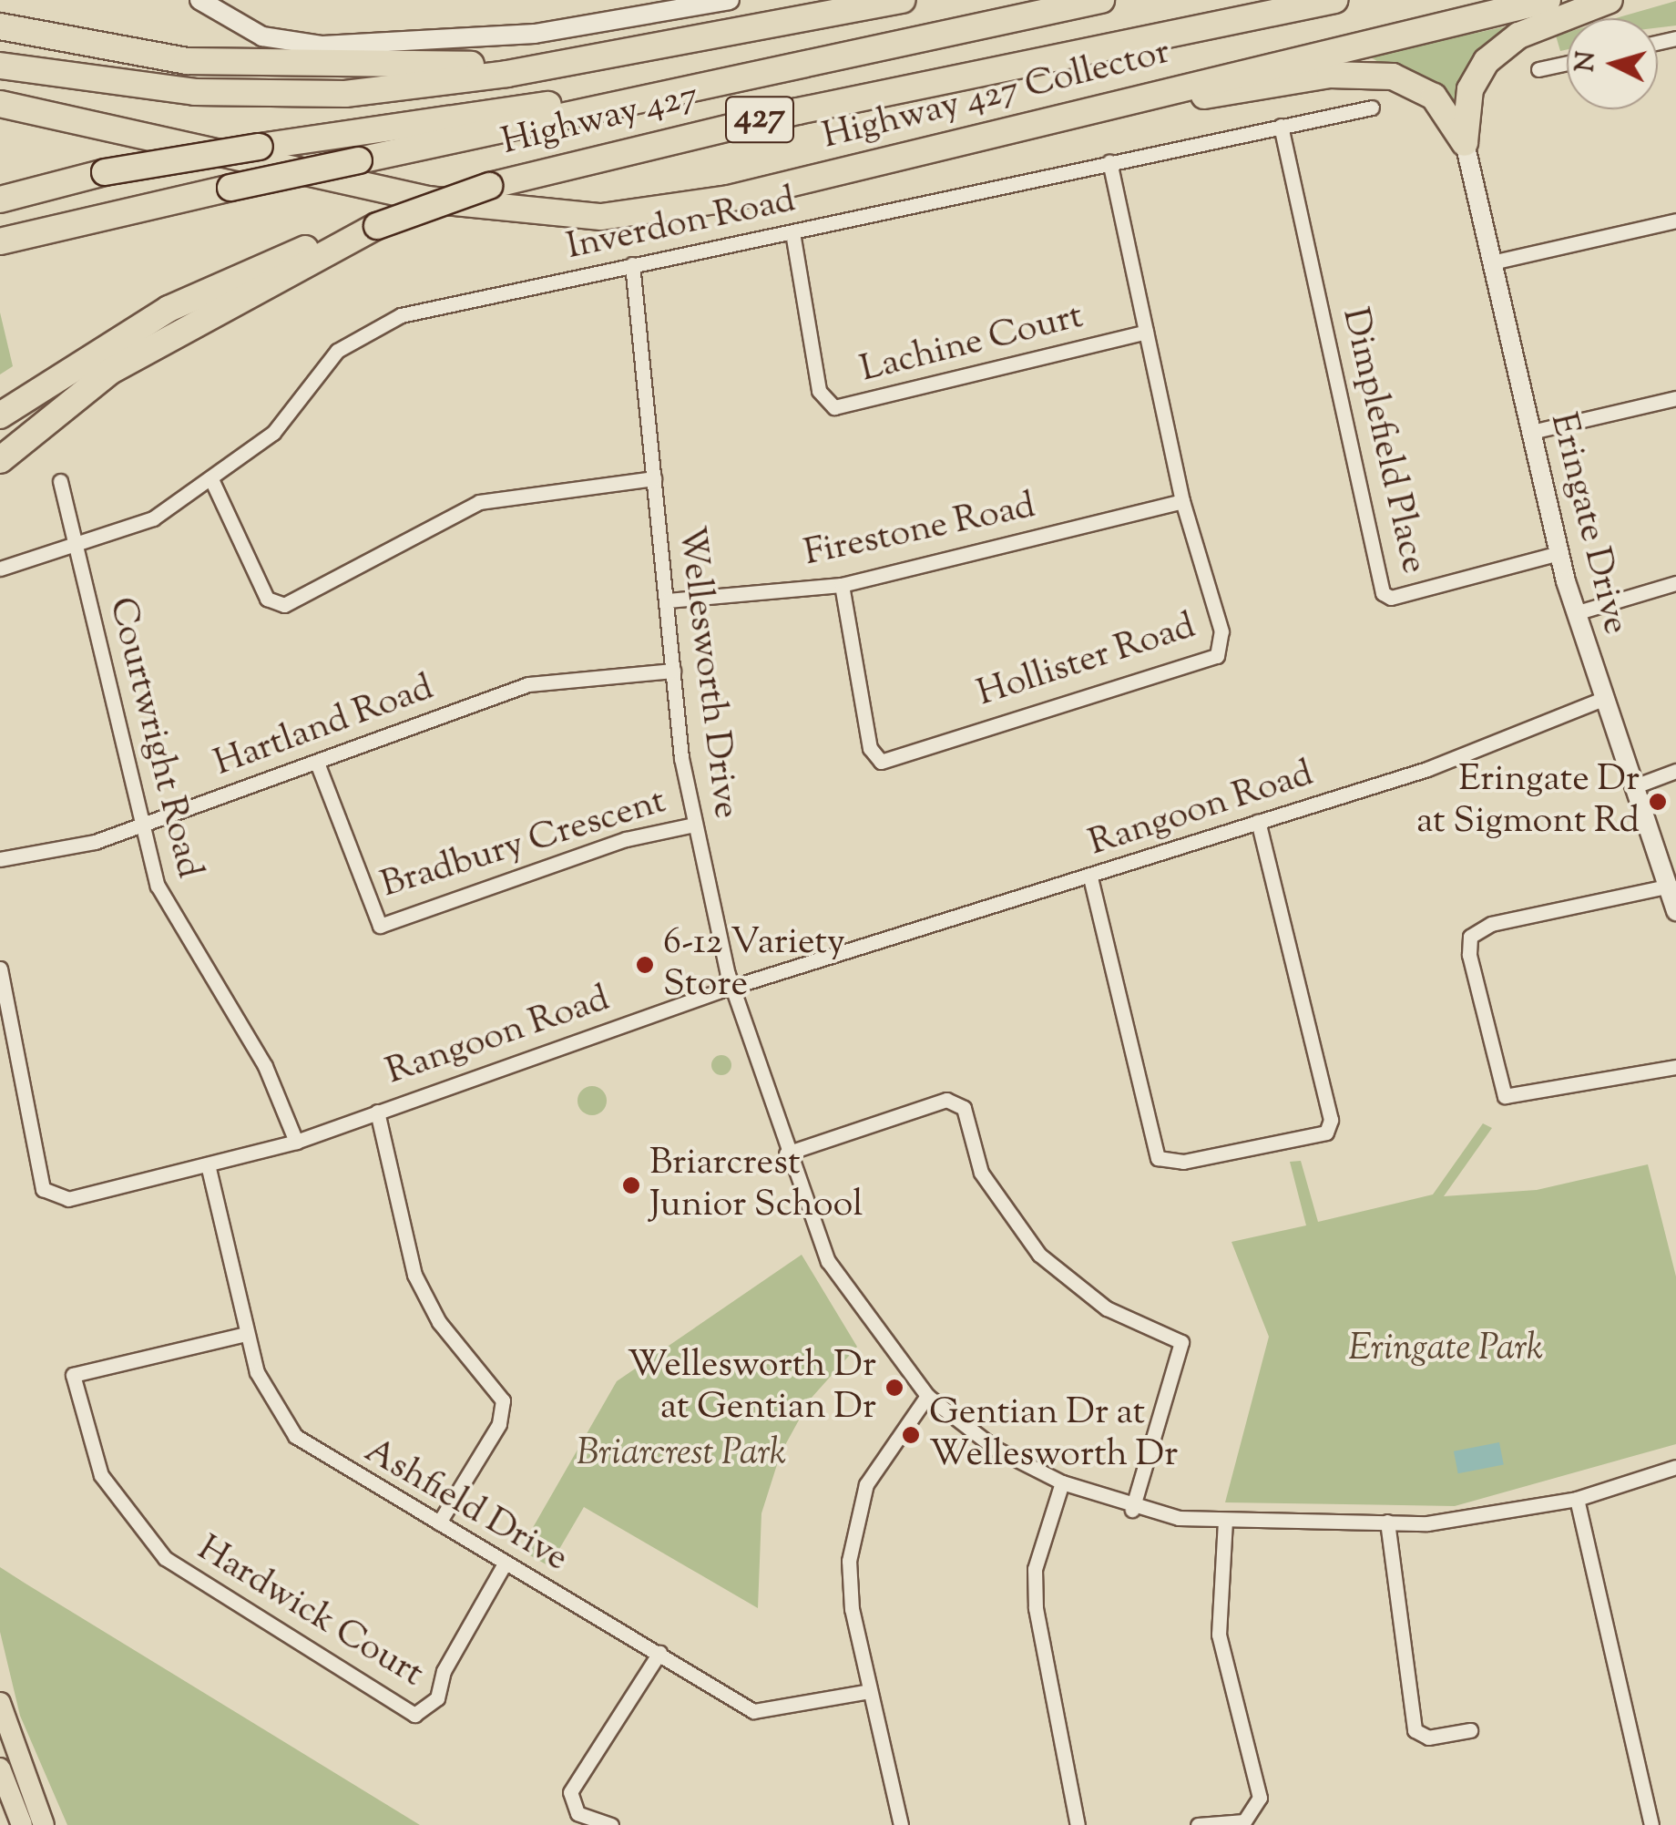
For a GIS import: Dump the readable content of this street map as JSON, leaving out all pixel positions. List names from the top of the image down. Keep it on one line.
{"streets":{"highway":["Highway 427 Collector","427","Highway 427"],"street":["Inverdon Road","Lachine Court","Dimplefield Place","Eringate Drive","Firestone Road","Hollister Road","Wellesworth Drive","Hartland Road","Courtwright Road","Rangoon Road","Bradbury Crescent","Ashfield Drive","Hardwick Court"]},"crossings":[["Highway 427 Collector","427"],["Inverdon Road","Lachine Court"],["Inverdon Road","Dimplefield Place"],["Inverdon Road","Hollister Road"],["Inverdon Road","Wellesworth Drive"],["Inverdon Road","Courtwright Road"],["Lachine Court","Hollister Road"],["Dimplefield Place","Eringate Drive"],["Eringate Drive","Rangoon Road"],["Firestone Road","Hollister Road"],["Firestone Road","Wellesworth Drive"],["Wellesworth Drive","Hartland Road"],["Wellesworth Drive","Rangoon Road"],["Wellesworth Drive","Bradbury Crescent"],["Hartland Road","Courtwright Road"],["Hartland Road","Bradbury Crescent"],["Courtwright Road","Rangoon Road"],["Rangoon Road","Ashfield Drive"],["Ashfield Drive","Hardwick Court"]],"parks":["Eringate Park","Briarcrest Park"],"places":["Eringate Dr at Sigmont Rd","6-12 Variety Store","Briarcrest Junior School","Wellesworth Dr at Gentian Dr","Gentian Dr at Wellesworth Dr"],"north":"left"}
